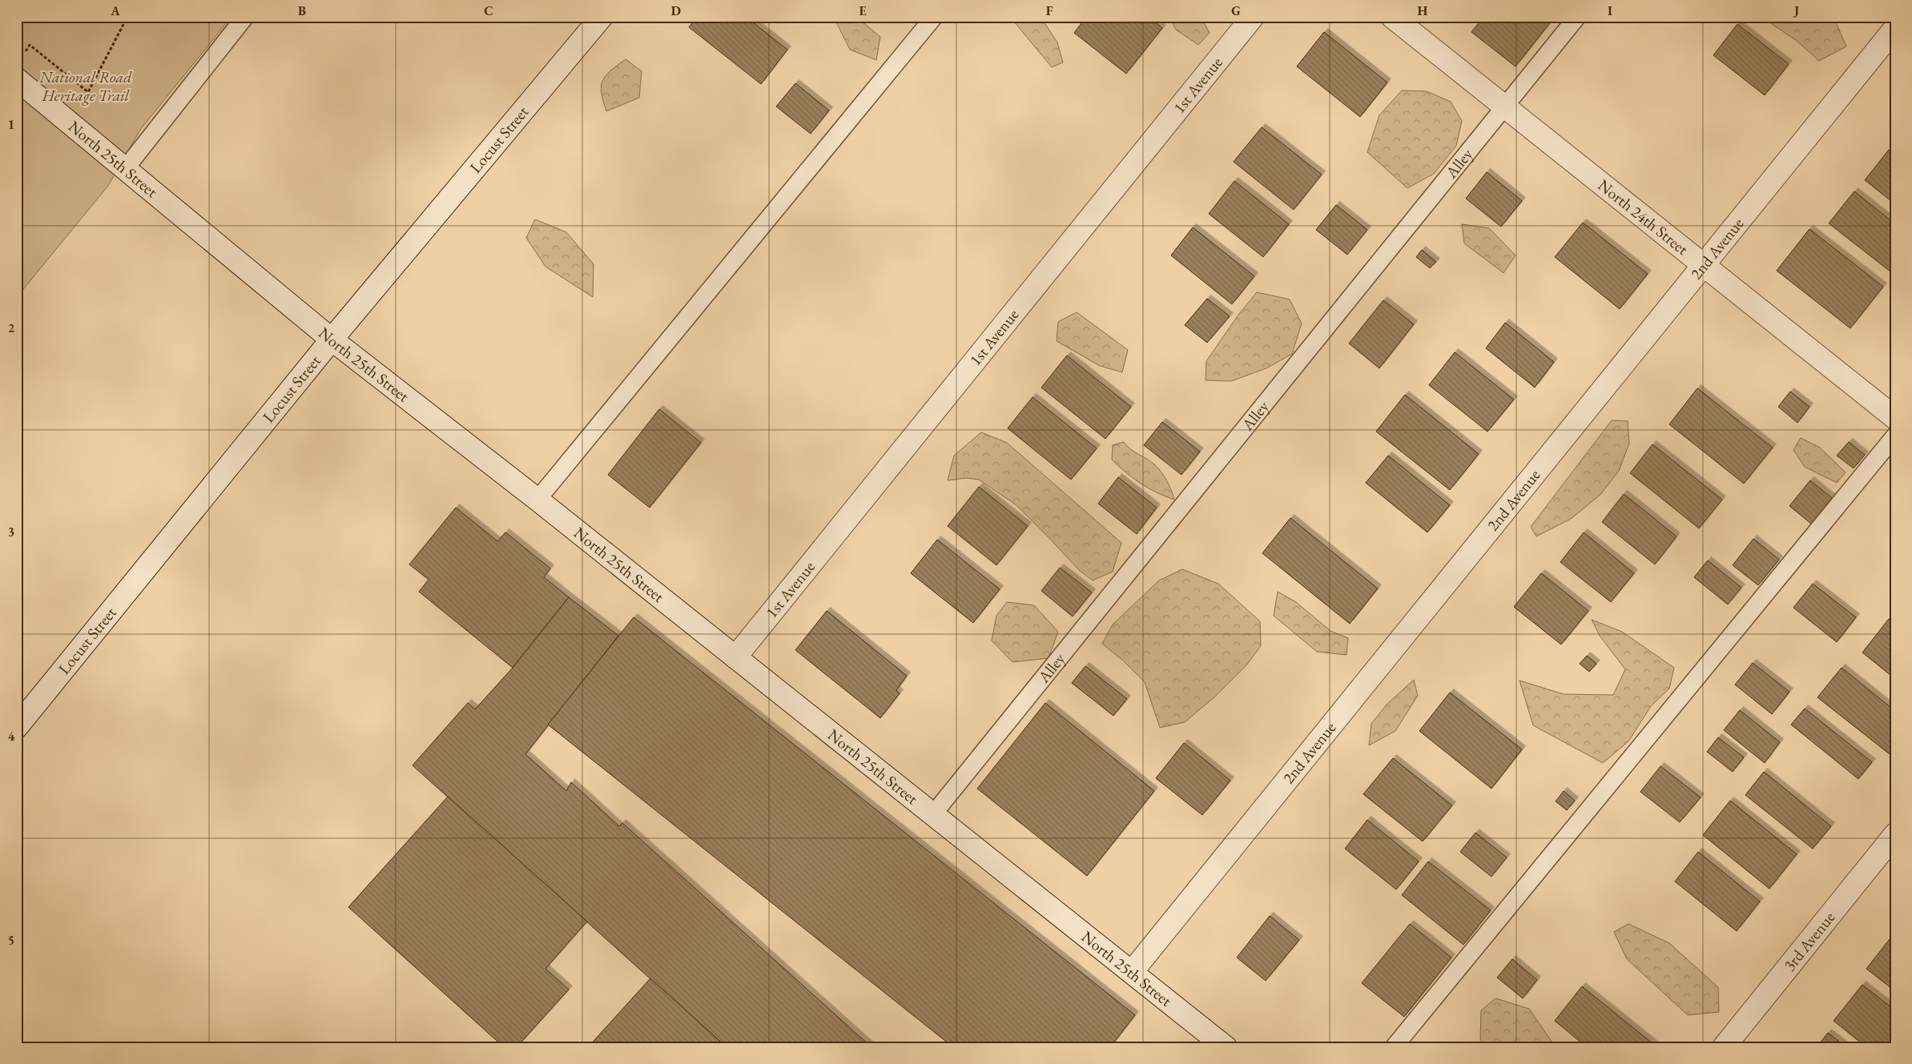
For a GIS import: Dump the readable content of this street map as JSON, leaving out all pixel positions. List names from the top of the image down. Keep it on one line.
{"streets":{"street":["1st Avenue","Locust Street","North 25th Street","North 24th Street","2nd Avenue","3rd Avenue"],"lane":["Alley"]},"crossings":[["1st Avenue","North 25th Street"],["Locust Street","North 25th Street"],["North 25th Street","Alley"],["North 25th Street","2nd Avenue"],["Alley","North 24th Street"],["North 24th Street","2nd Avenue"]],"parks":["National Road Heritage Trail"],"grid":{"columns":["A","B","C","D","E","F","G","H","I","J"],"rows":["1","2","3","4","5"]}}
